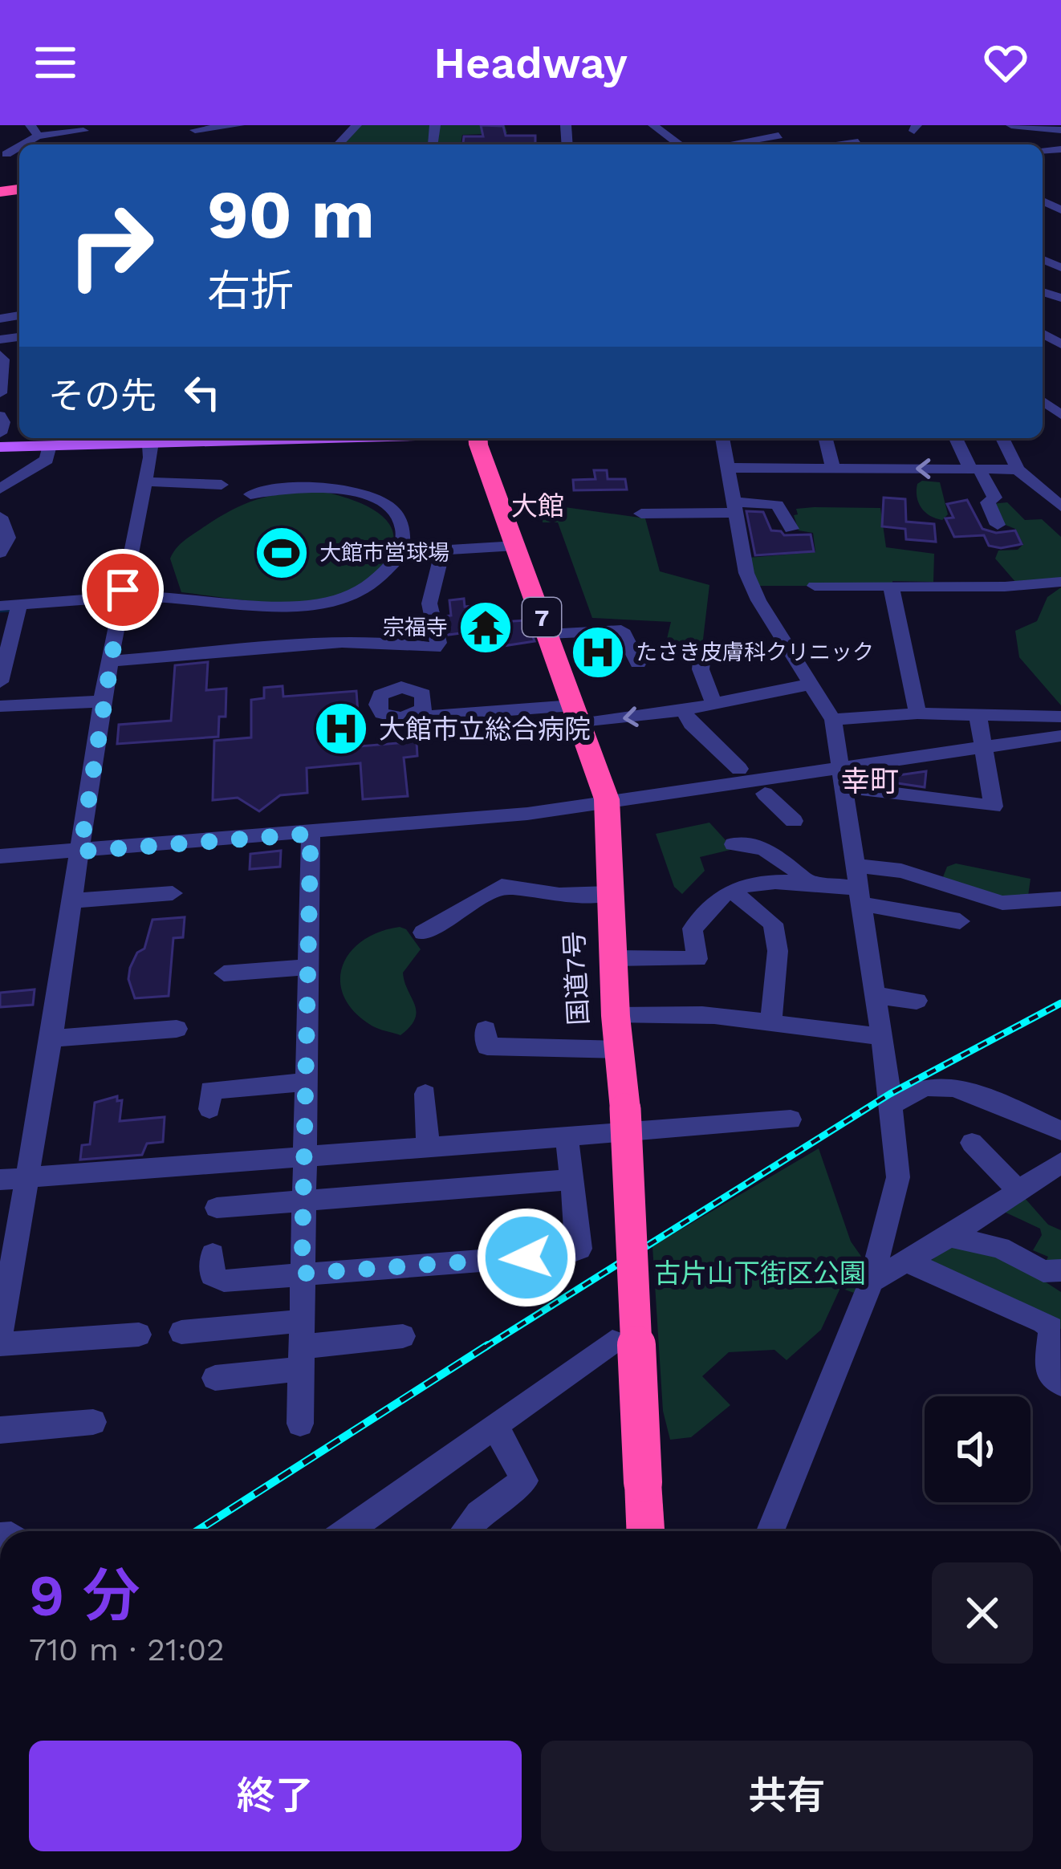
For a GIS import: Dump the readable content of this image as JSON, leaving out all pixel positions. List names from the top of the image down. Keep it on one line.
{"streets":{"highway":["7","国道7号"]},"districts":["大館","幸町"],"parks":["古片山下街区公園"],"places":{"sports":["大館市営球場"],"temple":["宗福寺"],"hospital":["たさき皮膚科クリニック","大館市立総合病院"]},"page":{"header":"Headway","turn":["90 m","右折"],"then":"その先","heading":["9 分","710 m · 21:02"],"buttons":["終了","共有"]}}
